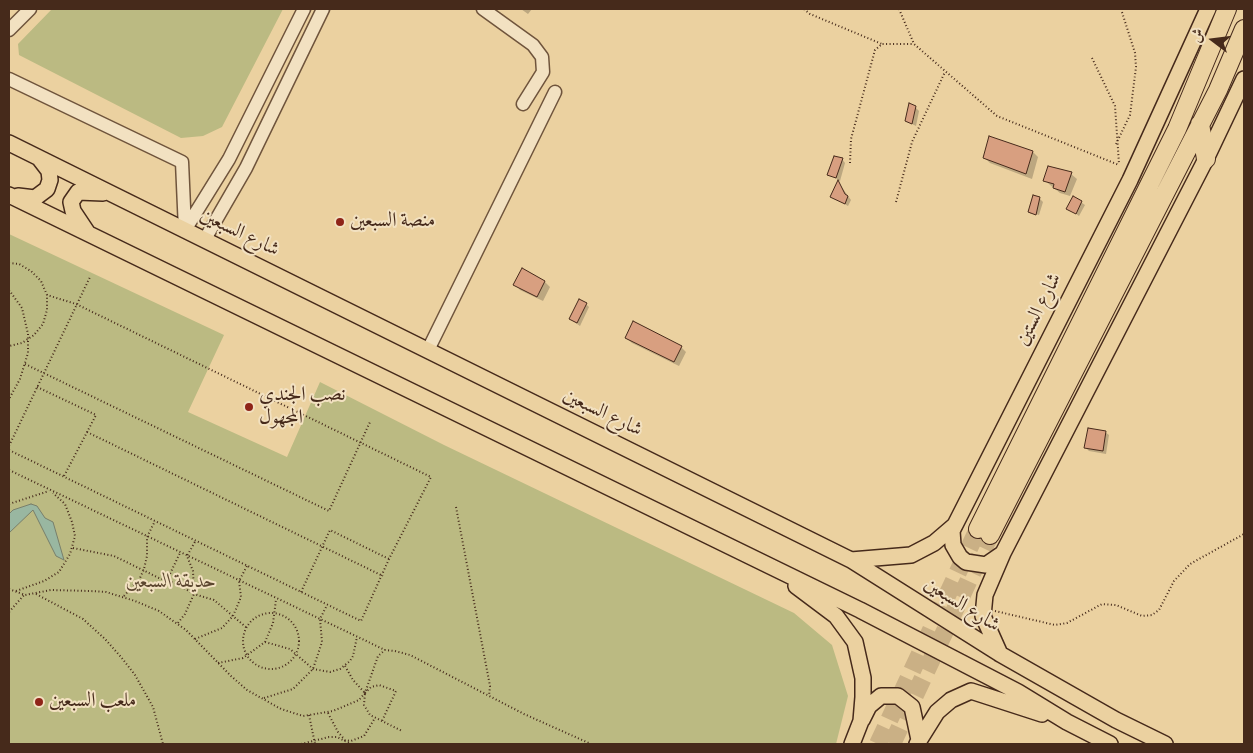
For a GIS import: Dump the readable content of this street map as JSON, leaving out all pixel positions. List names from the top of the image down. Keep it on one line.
{"streets":{"highway":["شارع الستين"],"main road":["شارع السبعين"]},"crossings":[["شارع السبعين","شارع الستين"]],"parks":["حديقة السبعين"],"places":["منصة السبعين","نصب الجندي المجهول","ملعب السبعين"],"north":"left"}
